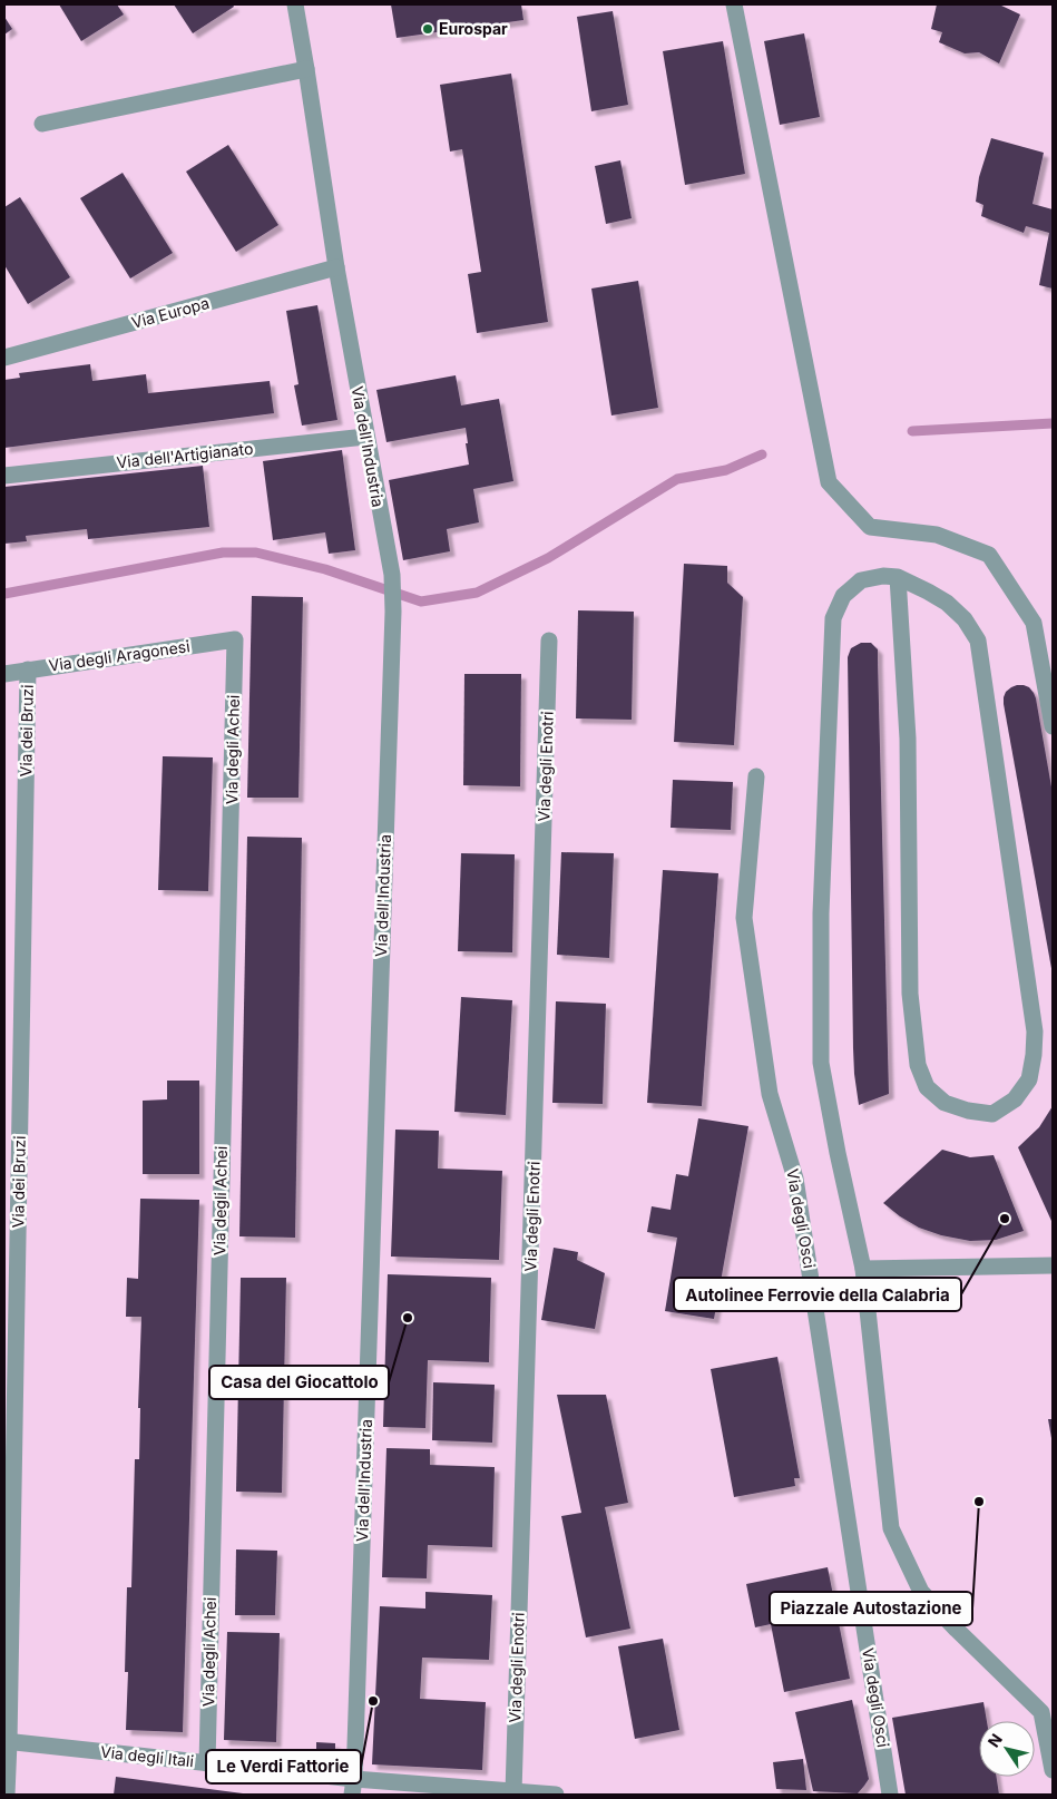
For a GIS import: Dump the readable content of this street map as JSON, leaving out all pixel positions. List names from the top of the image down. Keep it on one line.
{"streets":{"street":["Via Europa","Via dell'Industria","Via dell'Artigianato","Via degli Aragonesi","Via dei Bruzi","Via degli Achei","Via degli Enotri","Via degli Osci","Via degli Itali"]},"crossings":[["Via Europa","Via dell'Industria"],["Via dell'Industria","Via dell'Artigianato"],["Via dell'Industria","Via degli Itali"],["Via degli Aragonesi","Via dei Bruzi"],["Via degli Aragonesi","Via degli Achei"],["Via dei Bruzi","Via degli Itali"],["Via degli Achei","Via degli Itali"],["Via degli Enotri","Via degli Itali"]],"places":["Eurospar","Autolinee Ferrovie della Calabria","Casa del Giocattolo","Piazzale Autostazione","Le Verdi Fattorie"],"north":"top left"}
